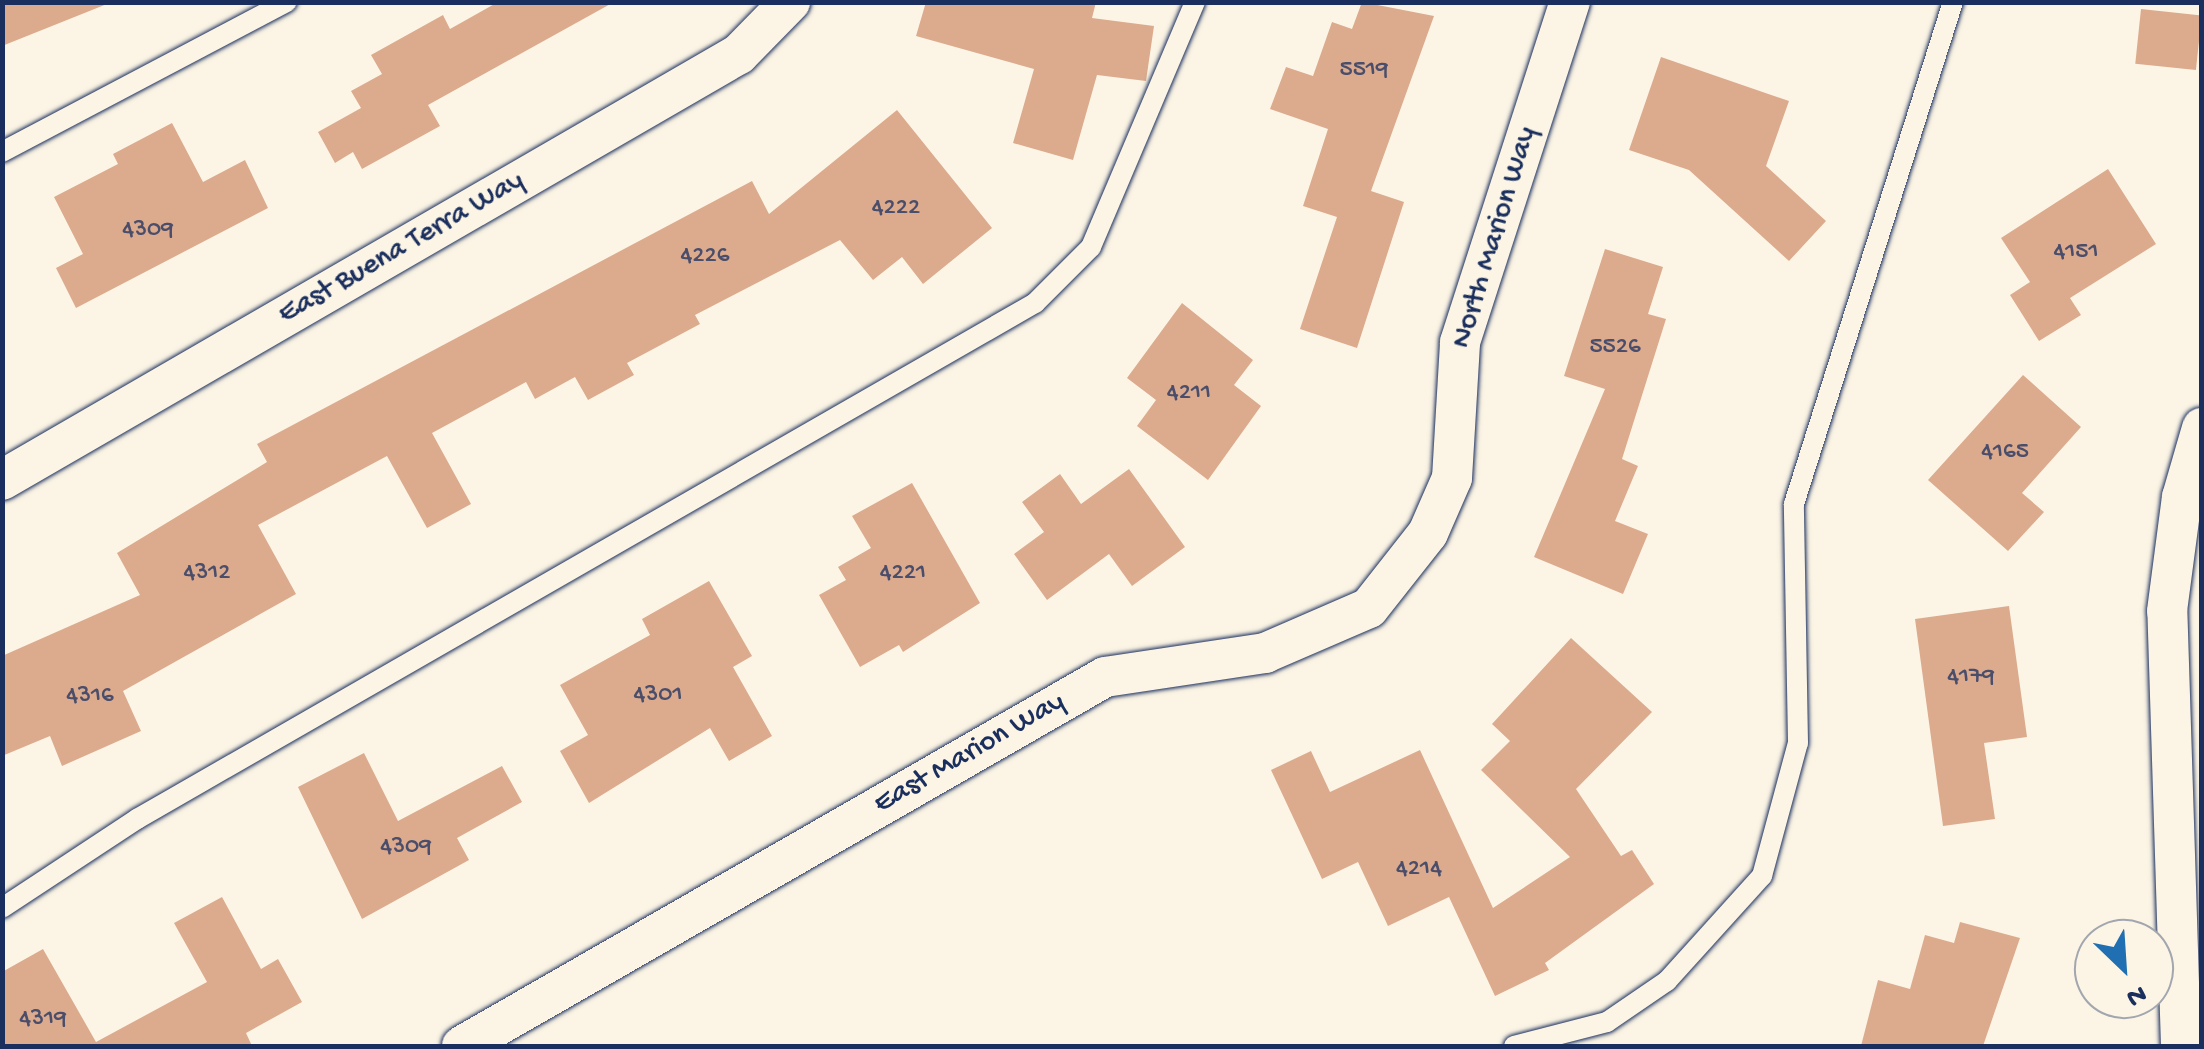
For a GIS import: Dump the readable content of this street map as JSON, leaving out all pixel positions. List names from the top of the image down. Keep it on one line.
{"streets":{"street":["North Marion Way","East Buena Terra Way","East Marion Way"]},"crossings":[["North Marion Way","East Marion Way"]],"house_numbers":["5519","4222","4309","4151","4226","5526","4211","4165","4312","4221","4179","4301","4316","4309","4214","4319"],"north":"bottom right"}
